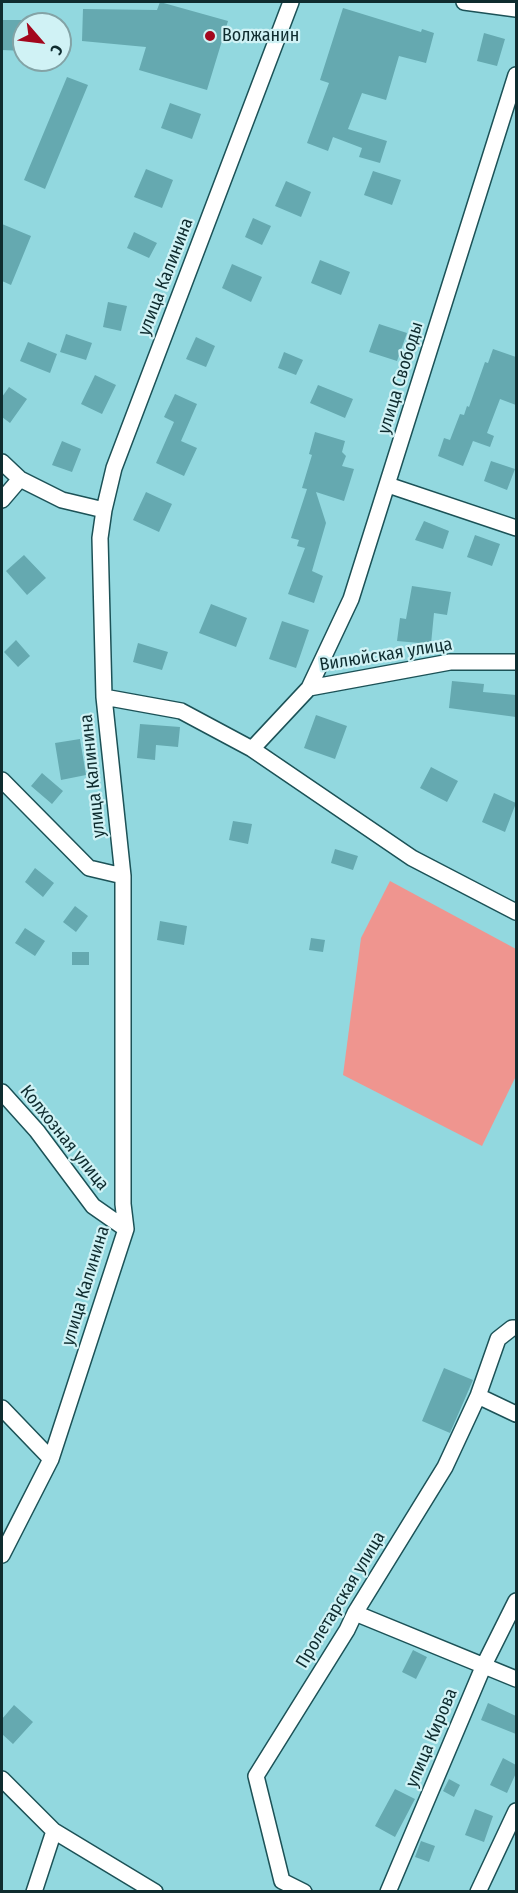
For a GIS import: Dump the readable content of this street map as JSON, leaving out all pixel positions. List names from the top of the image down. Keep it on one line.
{"streets":{"street":["улица Калинина","улица Свободы","Вилюйская улица","Колхозная улица","Пролетарская улица","улица Кирова"]},"crossings":[["улица Калинина","Колхозная улица"],["улица Свободы","Вилюйская улица"]],"places":["Волжанин"],"north":"bottom right"}
